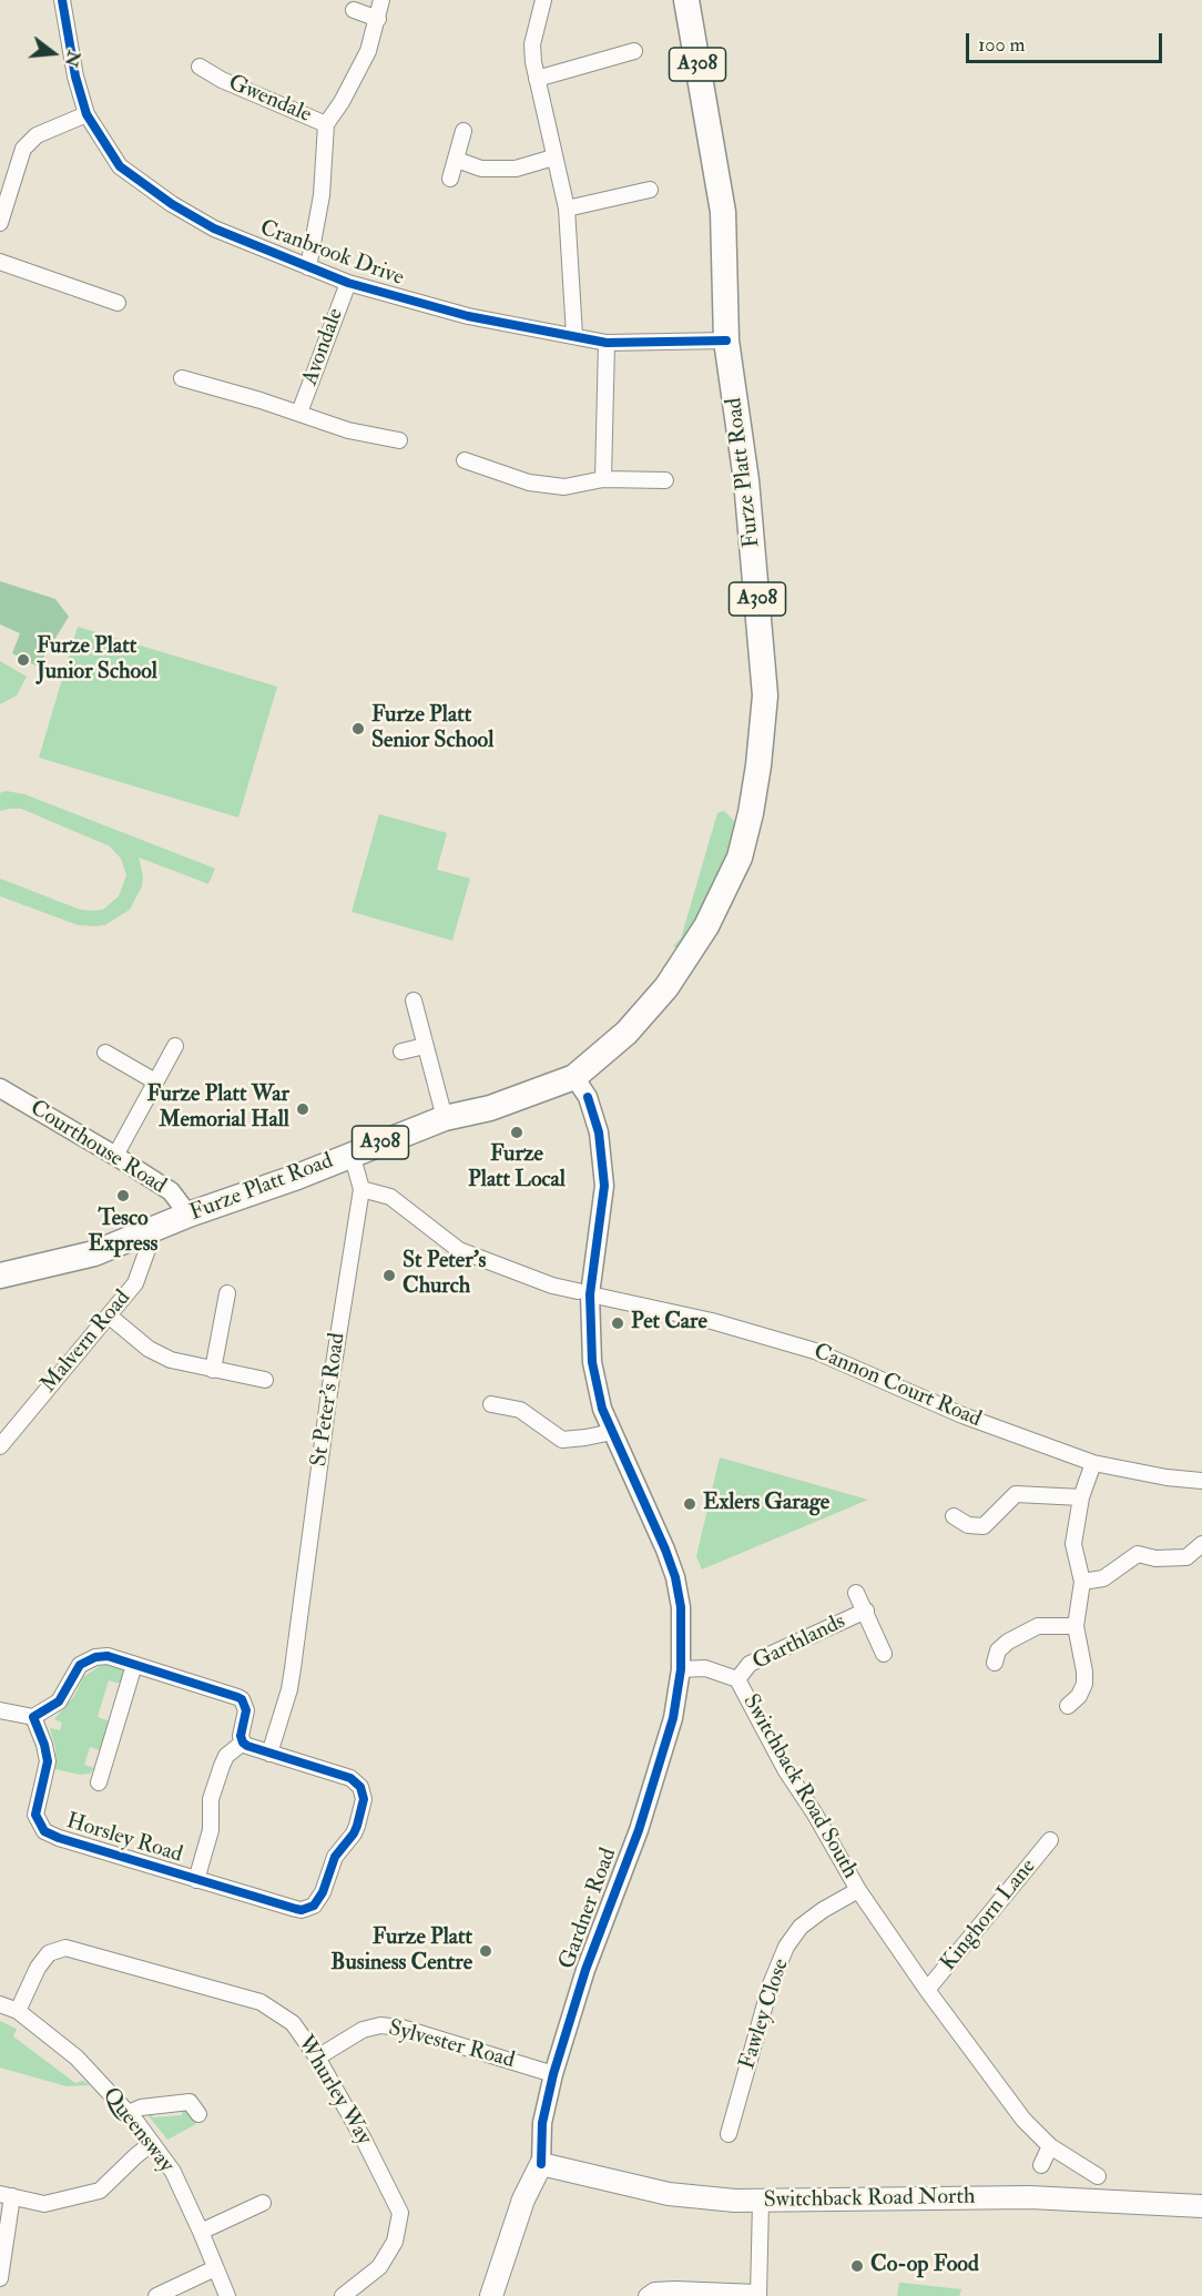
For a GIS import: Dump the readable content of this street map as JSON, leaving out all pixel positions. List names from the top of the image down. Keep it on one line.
{"streets":{"main road":["A308","Furze Platt Road","Gardner Road","Switchback Road North"],"street":["Gwendale","Cranbrook Drive","Avondale","Courthouse Road","Malvern Road","Cannon Court Road","St Peter's Road","Garthlands","Switchback Road South","Horsley Road","Kinghorn Lane","Fawley Close","Sylvester Road","Whurley Way","Queensway"]},"crossings":[["Gwendale","Cranbrook Drive"],["Cranbrook Drive","Avondale"],["Cranbrook Drive","Furze Platt Road"],["Furze Platt Road","Courthouse Road"],["Furze Platt Road","Malvern Road"],["Furze Platt Road","St Peter's Road"],["Cannon Court Road","St Peter's Road"],["St Peter's Road","Horsley Road"],["Garthlands","Switchback Road South"],["Switchback Road South","Gardner Road"],["Switchback Road South","Kinghorn Lane"],["Switchback Road South","Fawley Close"],["Gardner Road","Sylvester Road"],["Gardner Road","Switchback Road North"],["Sylvester Road","Whurley Way"],["Whurley Way","Queensway"]],"places":["Furze Platt Junior School","Furze Platt Senior School","Furze Platt War Memorial Hall","Furze Platt Local","Tesco Express","St Peter's Church","Pet Care","Exlers Garage","Furze Platt Business Centre","Co-op Food"],"scale_bar":"100 m","north":"right"}
